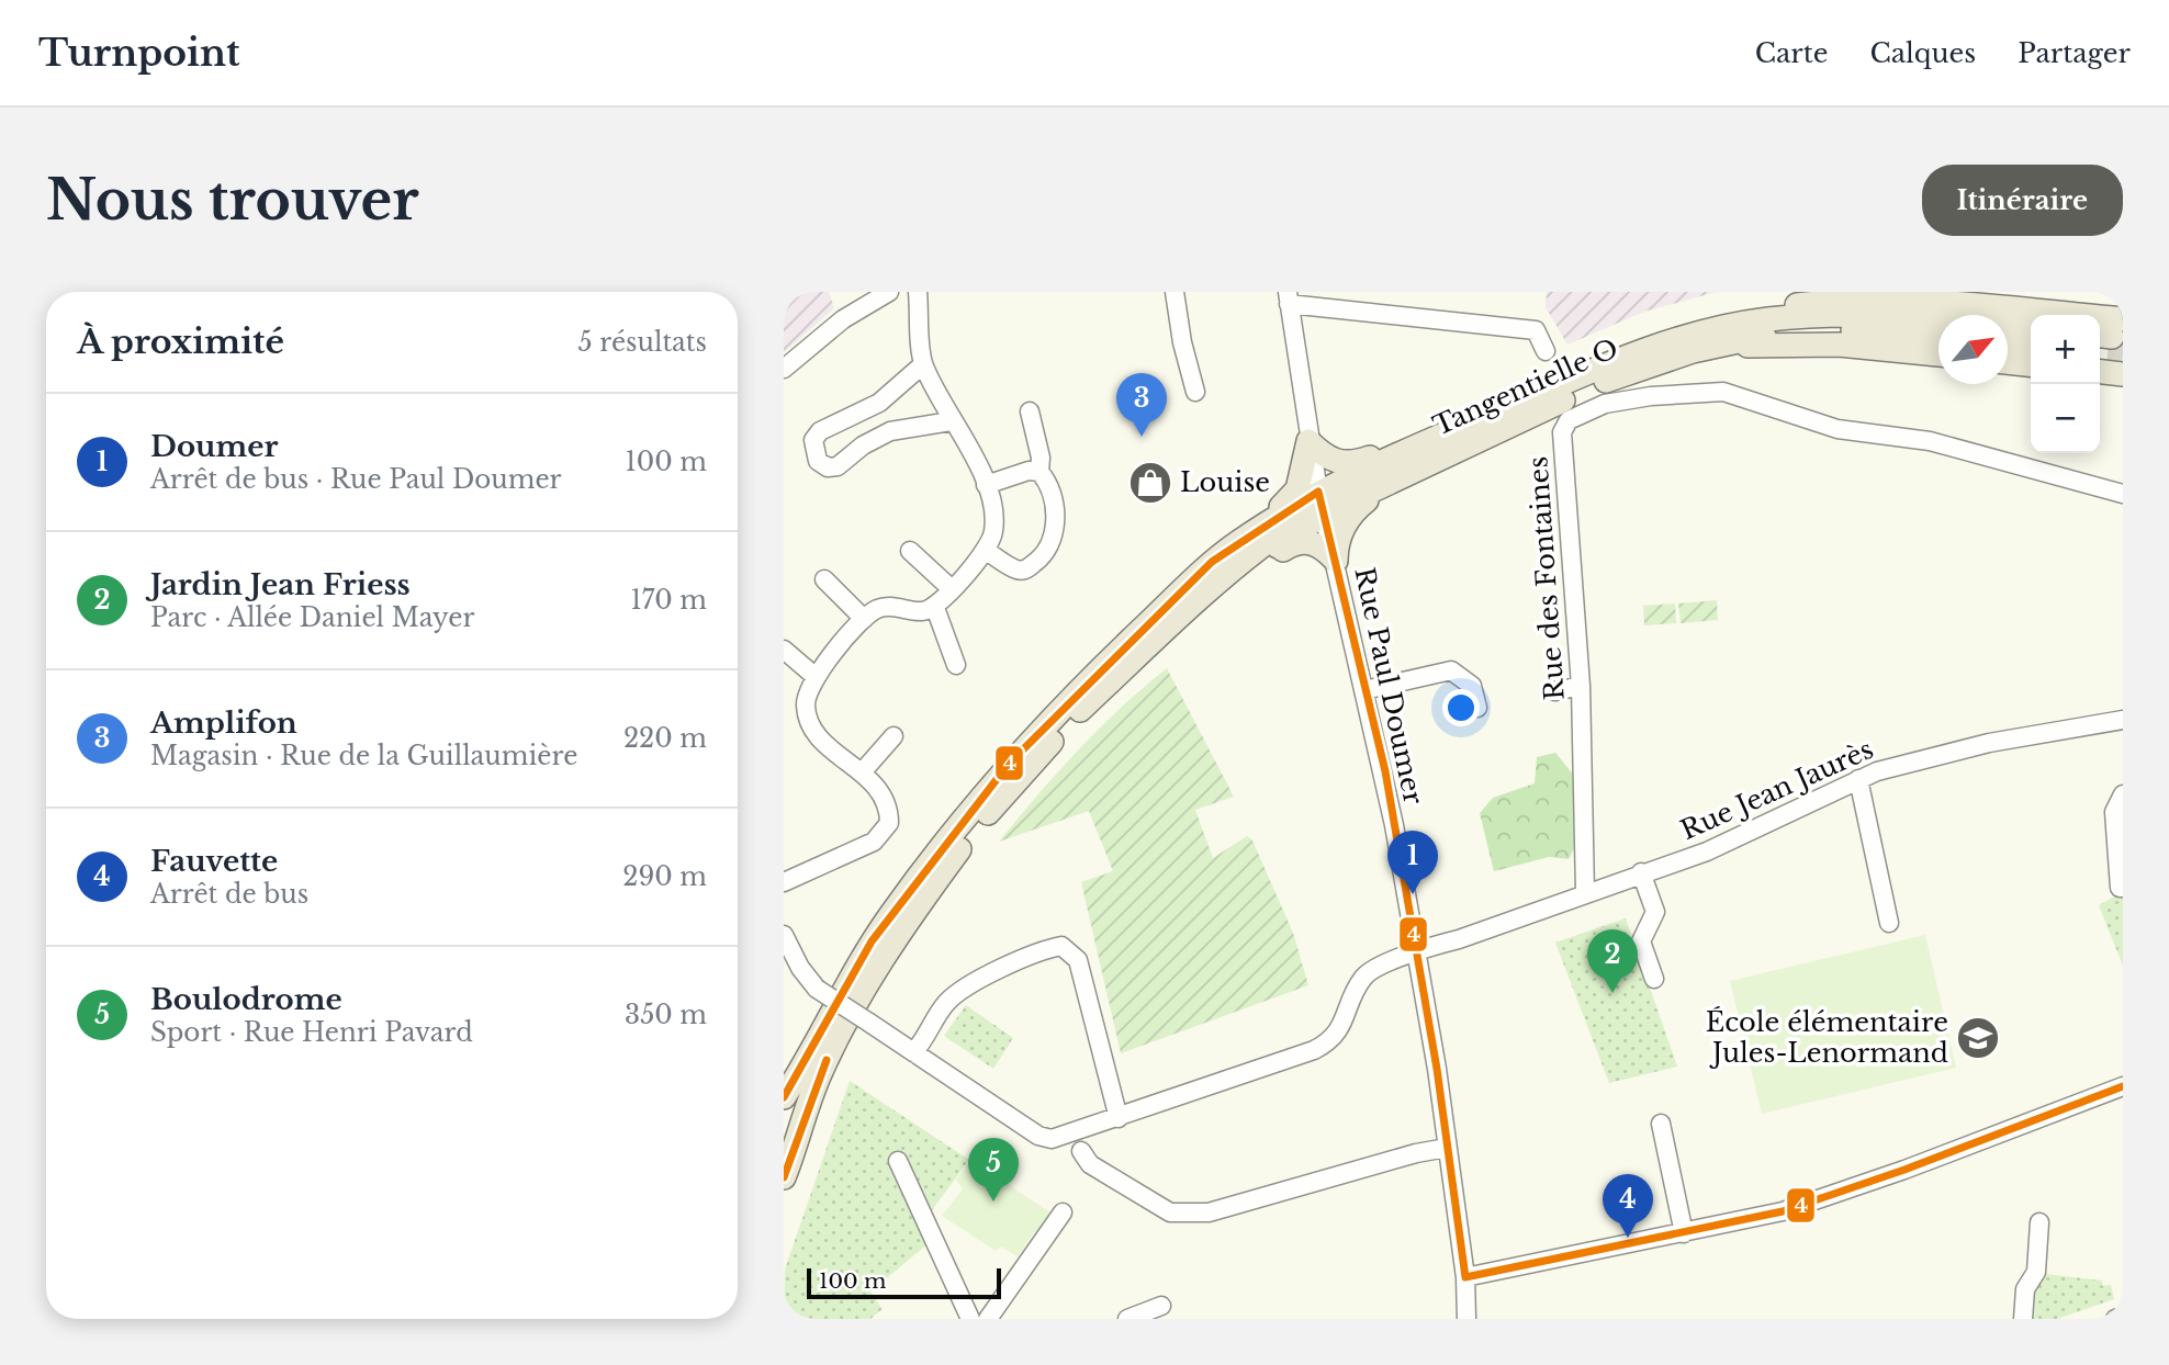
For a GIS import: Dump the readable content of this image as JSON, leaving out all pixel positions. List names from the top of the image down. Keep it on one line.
{"streets":{"main road":["Tangentielle O"],"street":["Rue des Fontaines","Rue Paul Doumer","Rue Jean Jaurès"]},"crossings":[["Tangentielle O","Rue Paul Doumer"],["Rue des Fontaines","Rue Jean Jaurès"],["Rue Paul Doumer","Rue Jean Jaurès"]],"places":{"shop":["Louise"],"school or university":["École élémentaire Jules-Lenormand"]},"lines":["transit line 4"],"scale_bar":"100 m","north":"top right","page":{"header":"Turnpoint","nav":["Carte","Calques","Partager"],"buttons":"Itinéraire","title":"Nous trouver","heading":["À proximité","5 résultats"],"map_buttons":["+","−"],"pins":["3","1","2","5","4"],"list":[{"mark":"1","name":"Doumer","note":"Arrêt de bus · Rue Paul Doumer","value":"100 m"},{"mark":"2","name":"Jardin Jean Friess","note":"Parc · Allée Daniel Mayer","value":"170 m"},{"mark":"3","name":"Amplifon","note":"Magasin · Rue de la Guillaumière","value":"220 m"},{"mark":"4","name":"Fauvette","note":"Arrêt de bus","value":"290 m"},{"mark":"5","name":"Boulodrome","note":"Sport · Rue Henri Pavard","value":"350 m"}],"scale":"100 m"}}
